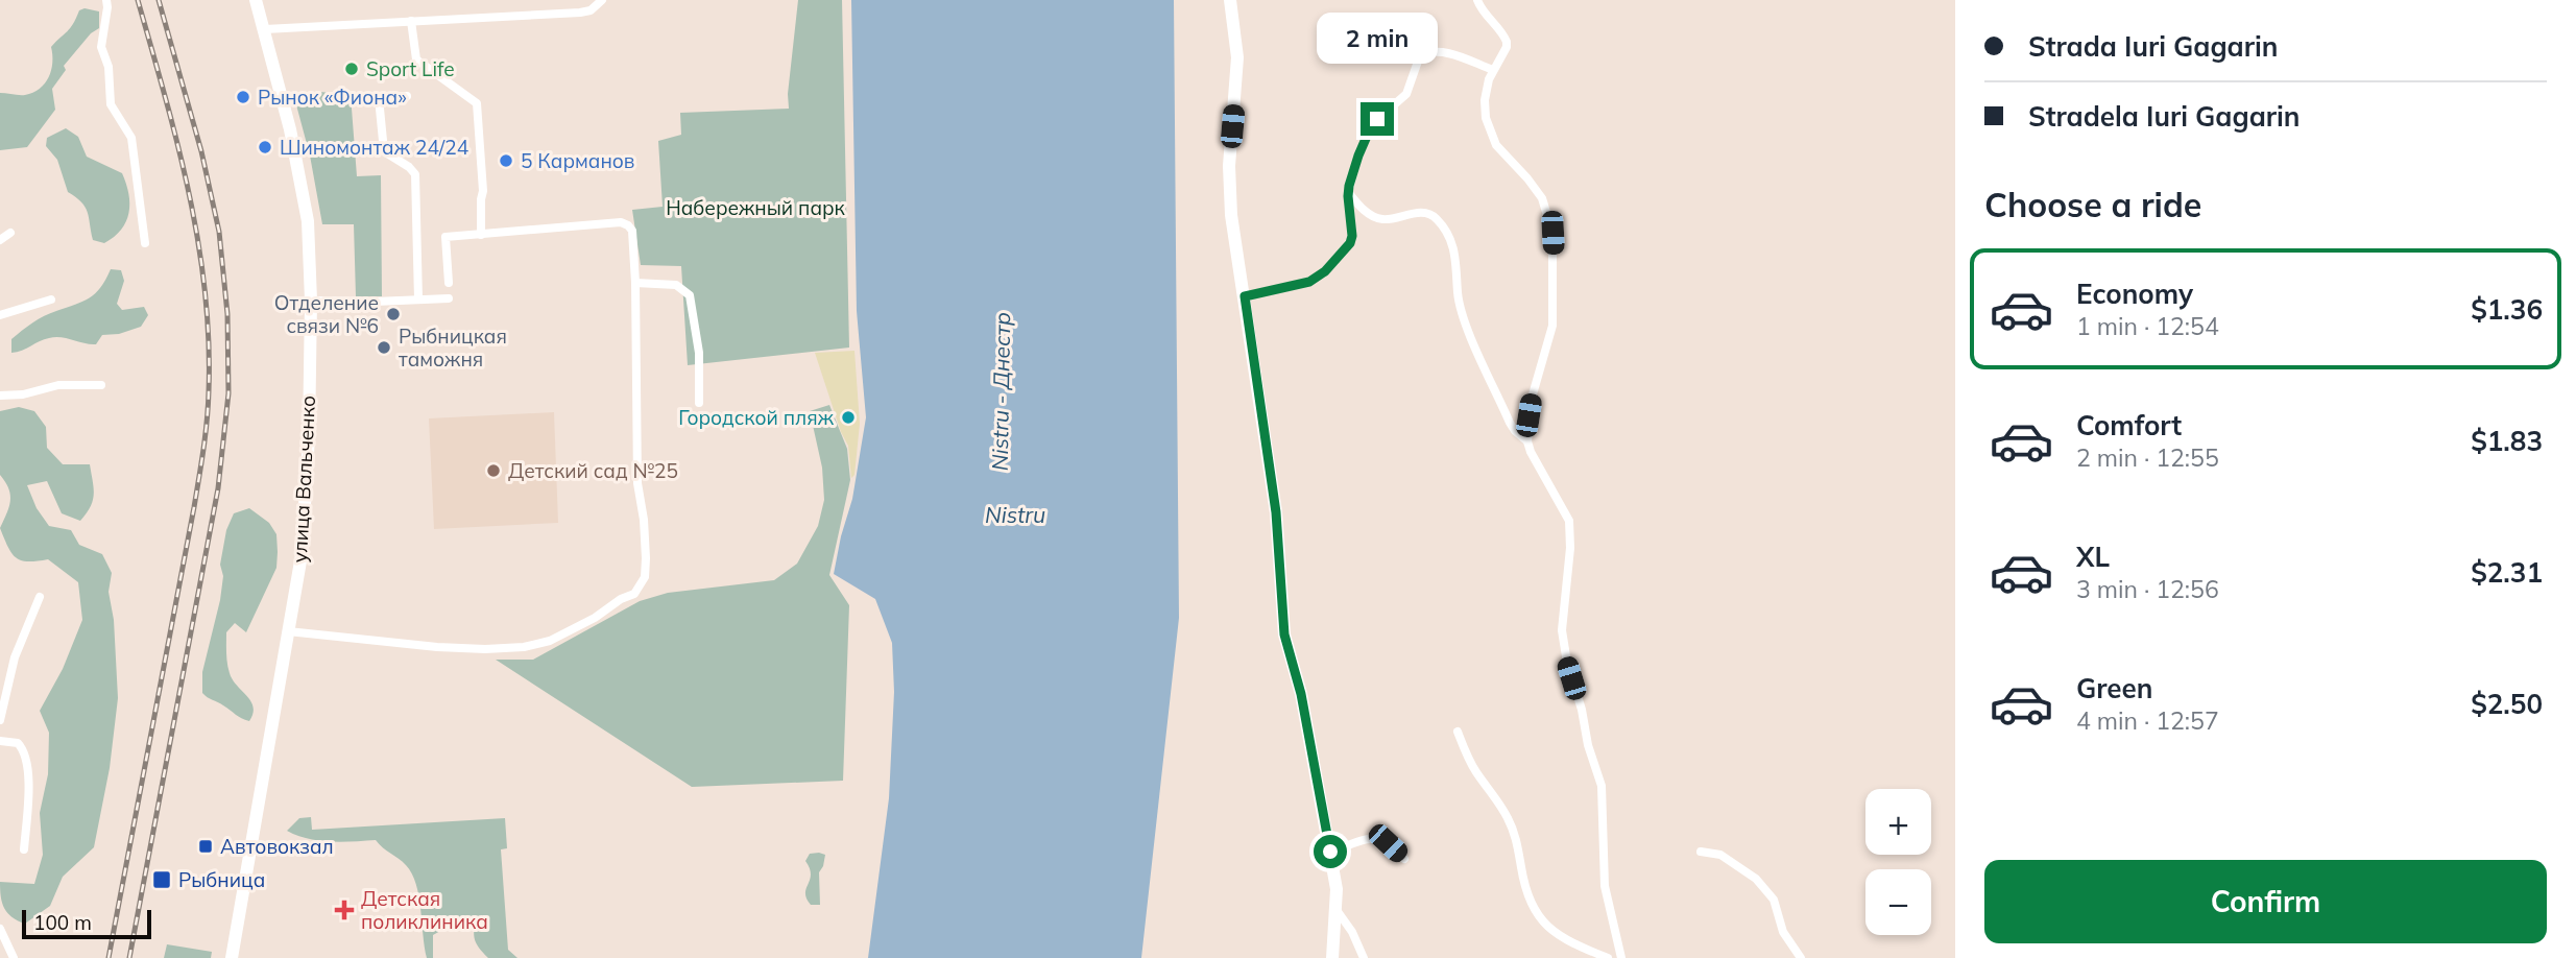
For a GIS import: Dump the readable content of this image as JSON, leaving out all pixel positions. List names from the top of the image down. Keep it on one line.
{"streets":{"main road":["улица Вальченко"]},"water":["Nistru - Днестр","Nistru"],"parks":["Набережный парк"],"places":{"other":["Sport Life","Рынок «Фиона»","Шиномонтаж 24/24","5 Карманов","Отделение связи №6","Рыбницкая таможня","Городской пляж","Детский сад №25"],"transit":["Автовокзал","Рыбница"],"health":["Детская поликлиника"]},"scale_bar":"100 m","page":{"banner":["Strada Iuri Gagarin","Stradela Iuri Gagarin"],"bubble":"2 min","heading":"Choose a ride","list":[{"name":"Economy","note":"1 min · 12:54","value":"$1.36"},{"name":"Comfort","note":"2 min · 12:55","value":"$1.83"},{"name":"XL","note":"3 min · 12:56","value":"$2.31"},{"name":"Green","note":"4 min · 12:57","value":"$2.50"}],"map_buttons":["+","−"],"buttons":"Confirm","scale":"100 m"}}
